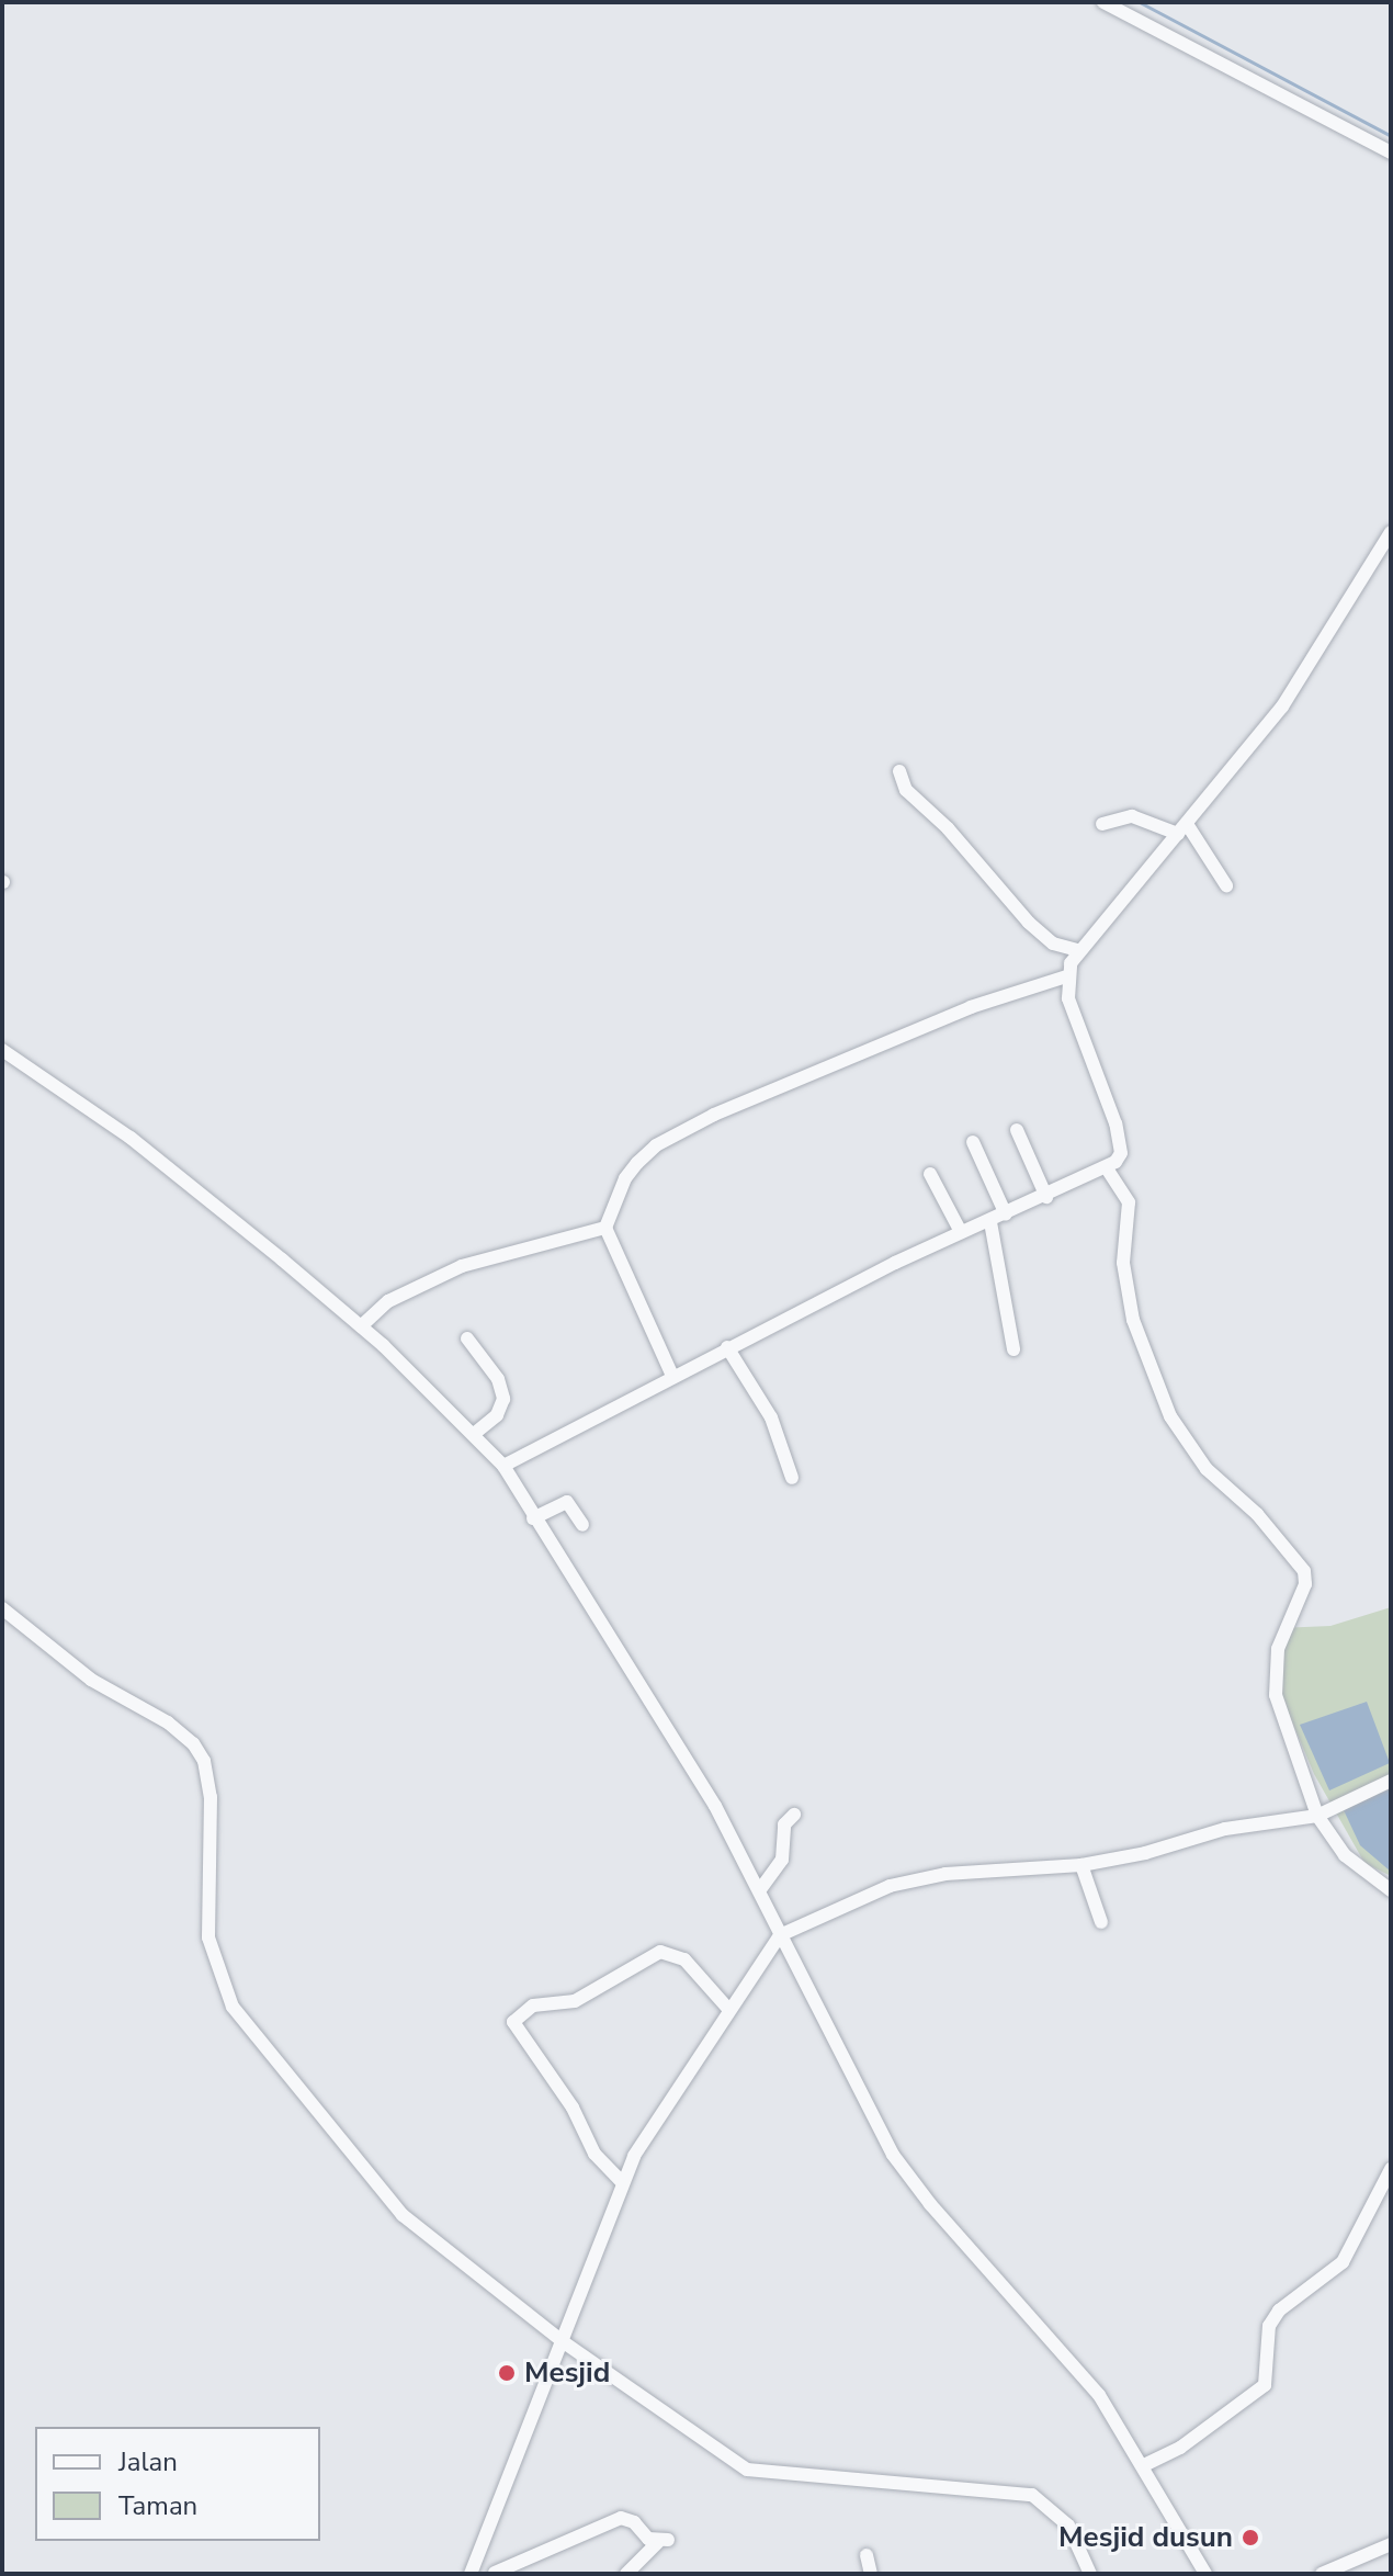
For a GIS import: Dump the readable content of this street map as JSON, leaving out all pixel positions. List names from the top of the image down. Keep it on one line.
{"places":["Mesjid","Mesjid dusun"],"legend":["Jalan","Taman"]}
